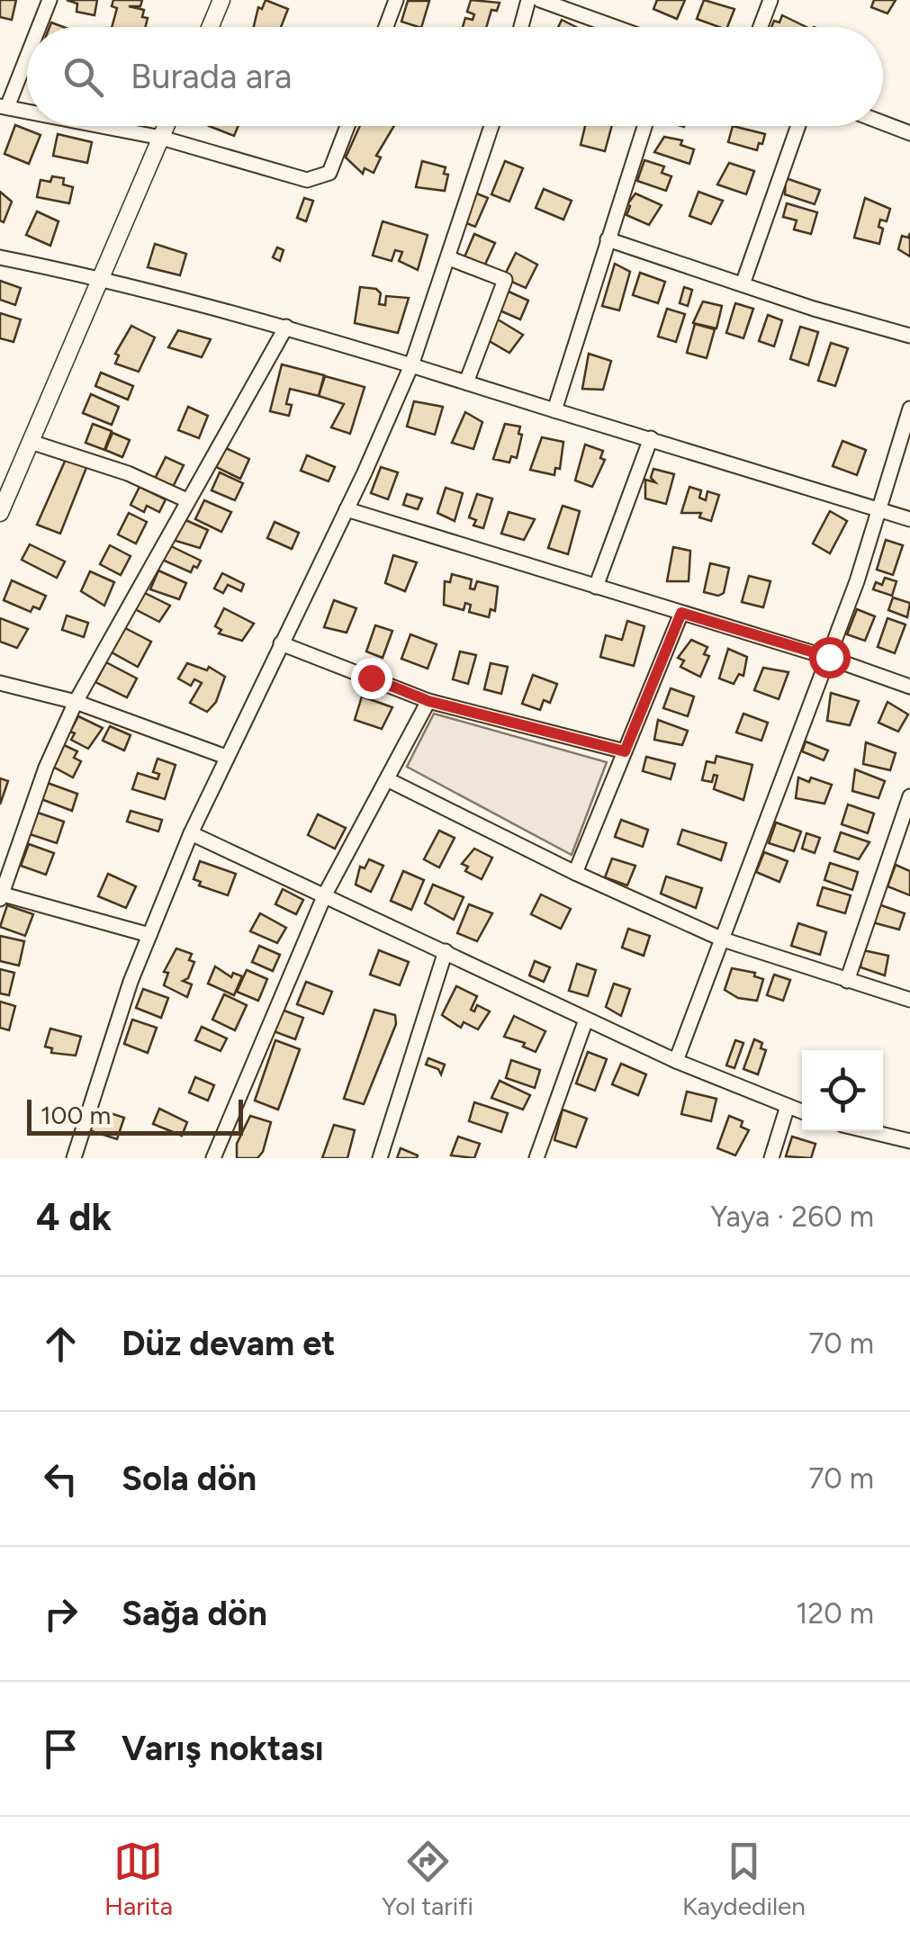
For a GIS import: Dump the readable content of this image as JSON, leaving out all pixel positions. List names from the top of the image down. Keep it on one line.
{"scale_bar":"100 m","page":{"search":"Burada ara","scale":"100 m","heading":["4 dk","Yaya · 260 m"],"list":[["Düz devam et","70 m"],["Sola dön","70 m"],["Sağa dön","120 m"],"Varış noktası"],"nav":["Harita","Yol tarifi","Kaydedilen"]}}
